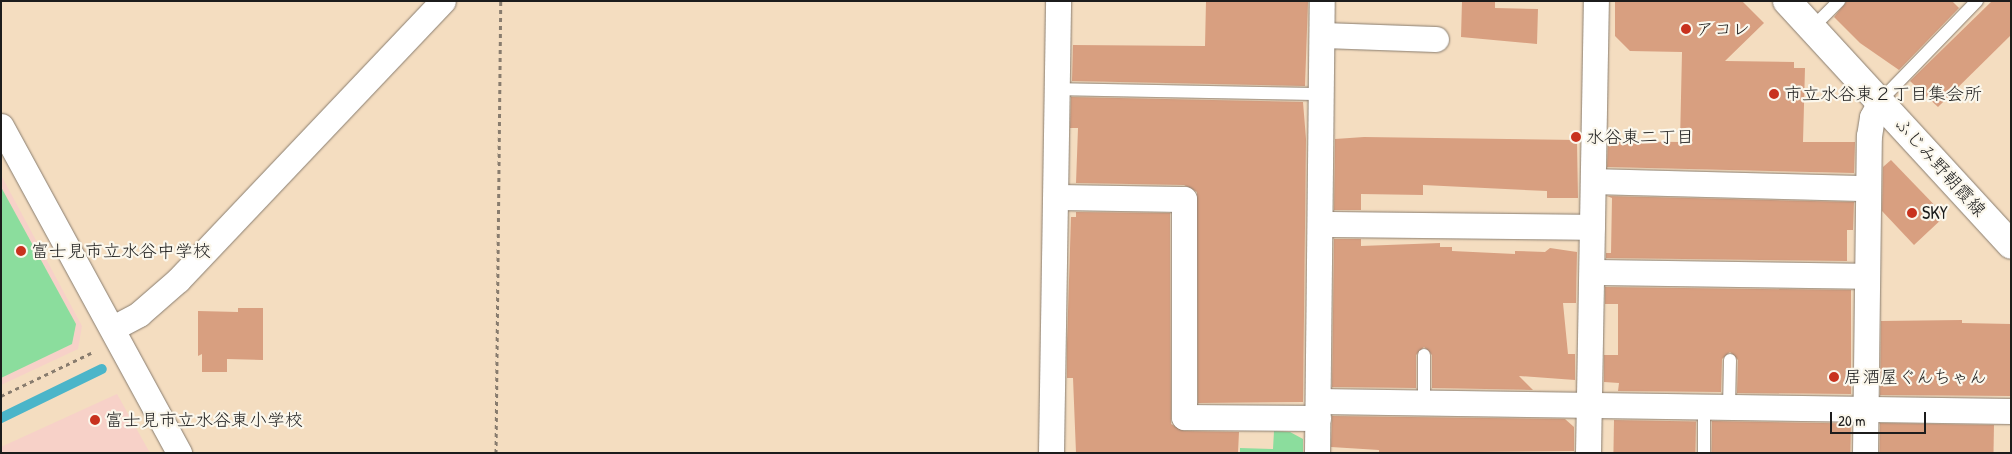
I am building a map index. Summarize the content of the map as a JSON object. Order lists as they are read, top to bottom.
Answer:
{
  "streets": {
    "main road": ["ふじみ野朝霞線"]
  },
  "places": [
    "アコレ",
    "市立水谷東２丁目集会所",
    "水谷東二丁目",
    "SKY",
    "富士見市立水谷中学校",
    "居酒屋ぐんちゃん",
    "富士見市立水谷東小学校"
  ],
  "scale_bar": "20 m"
}
